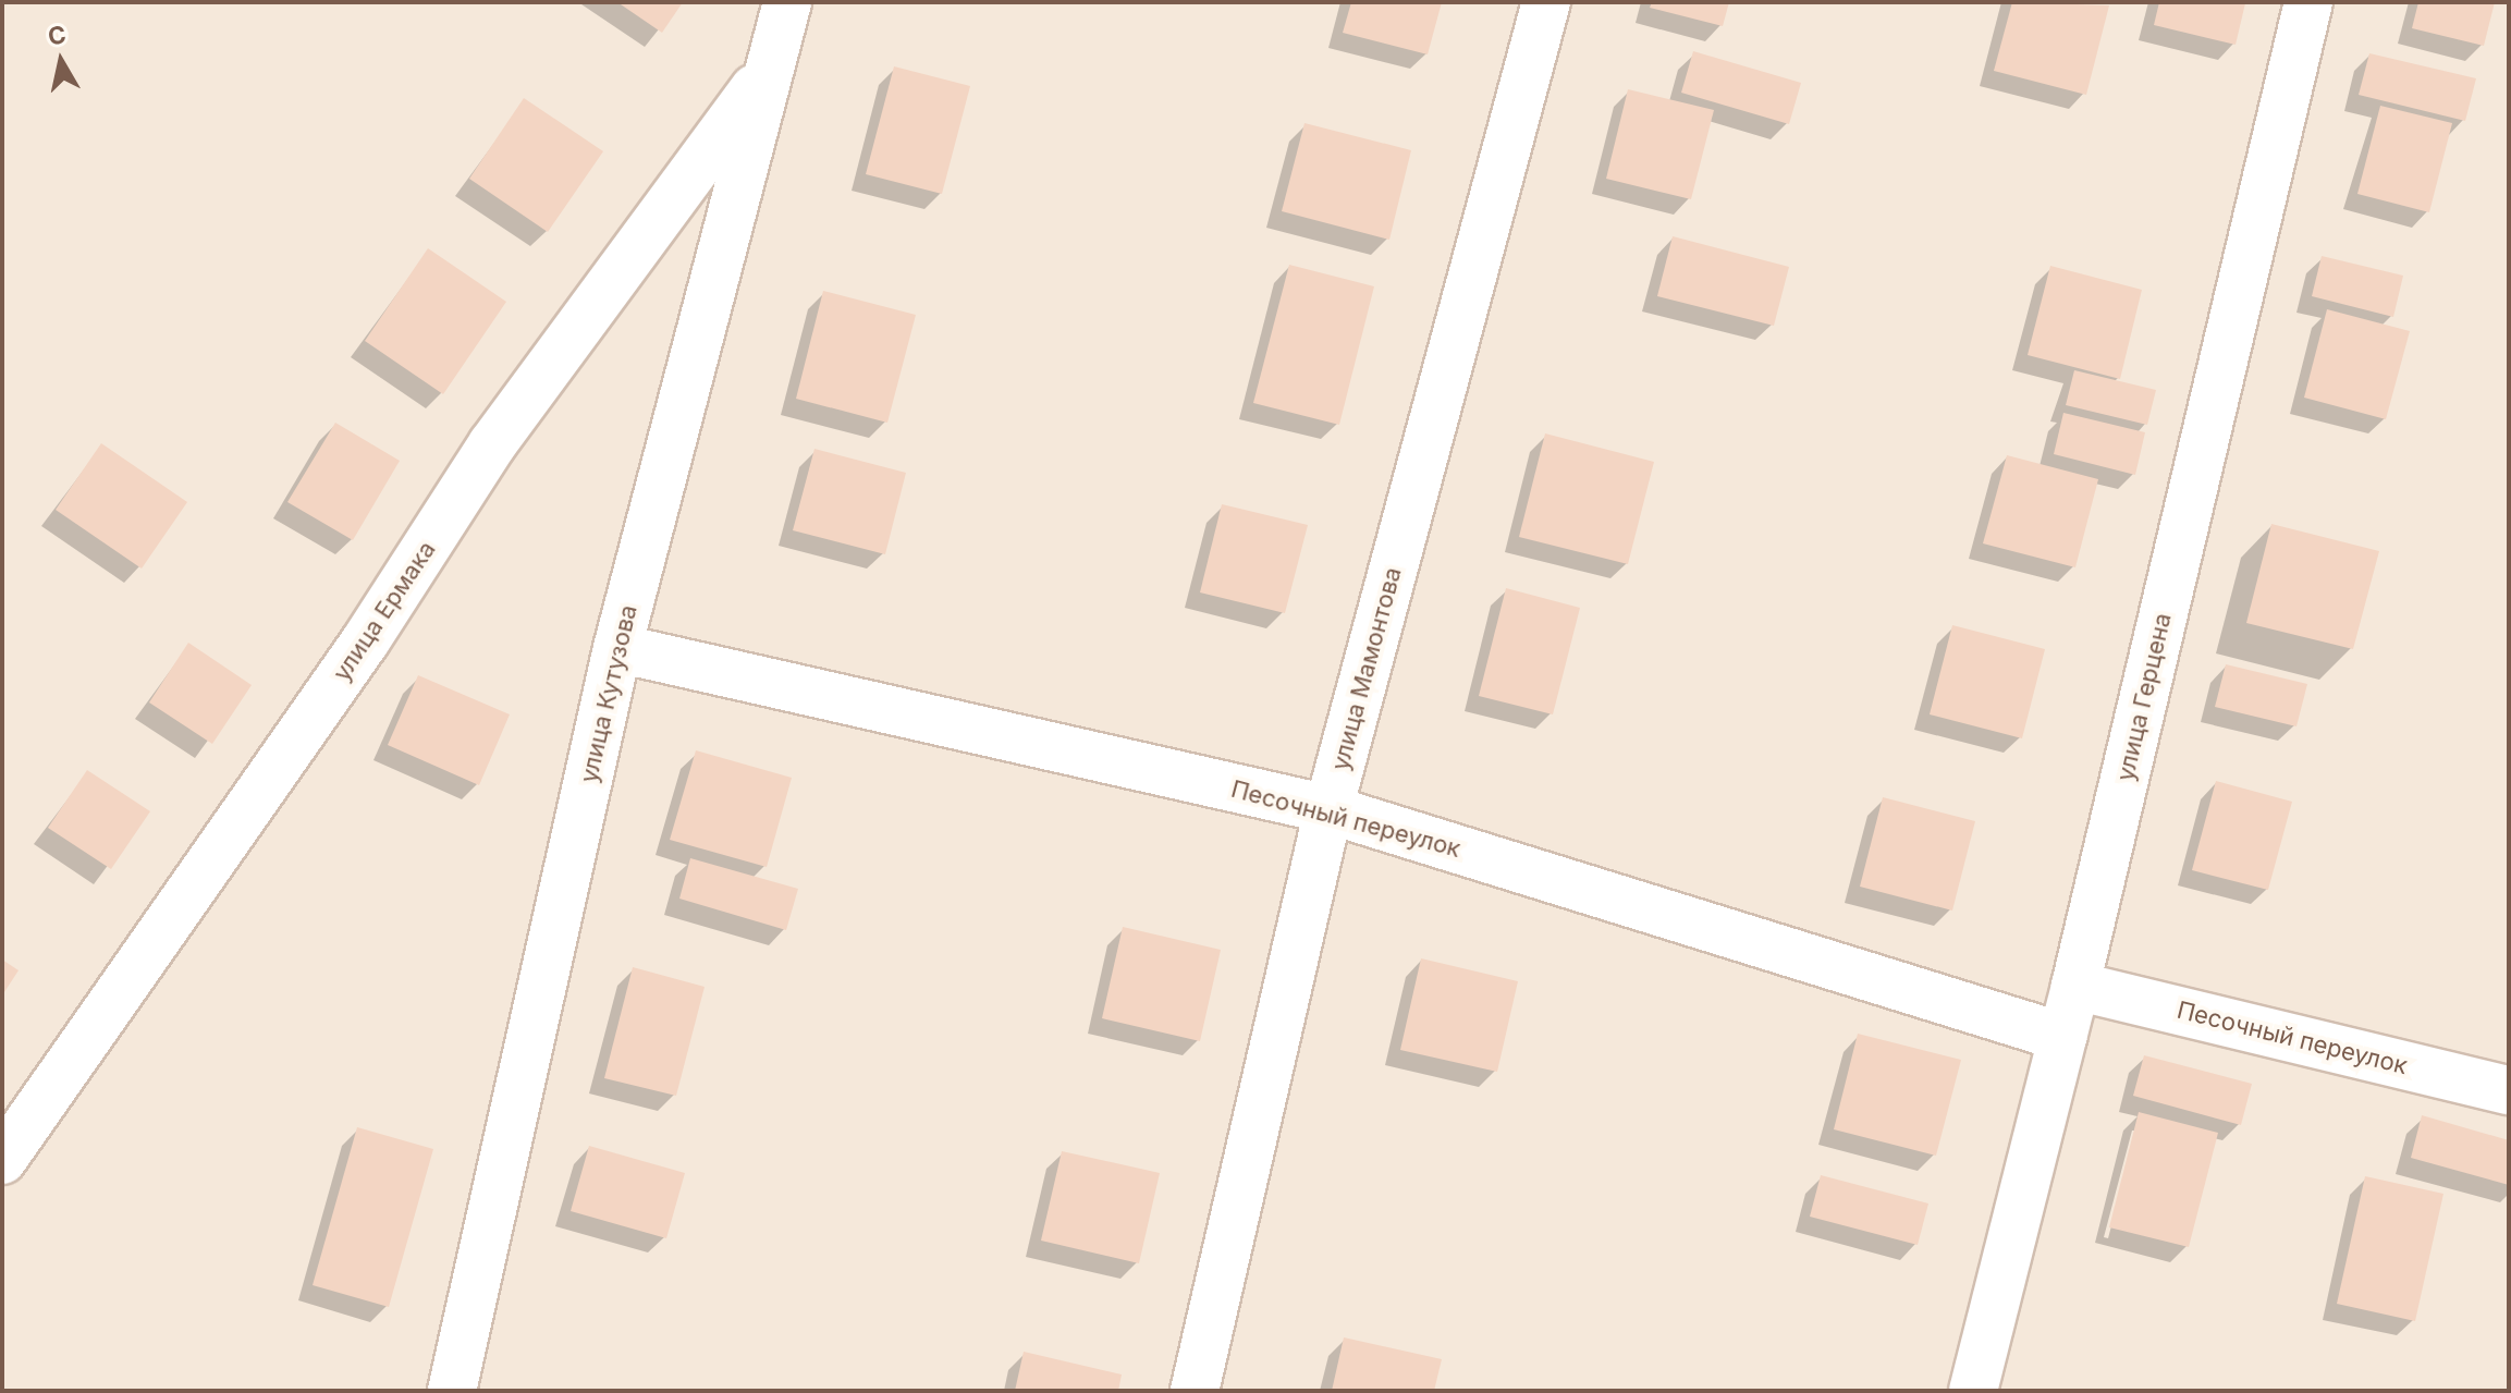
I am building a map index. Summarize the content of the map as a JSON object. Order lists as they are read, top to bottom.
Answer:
{
  "streets": {
    "street": [
      "улица Ермака",
      "улица Мамонтова",
      "улица Кутузова",
      "улица Герцена",
      "Песочный переулок"
    ]
  },
  "crossings": [
    ["улица Ермака", "улица Кутузова"],
    ["улица Мамонтова", "Песочный переулок"],
    ["улица Кутузова", "Песочный переулок"],
    ["улица Герцена", "Песочный переулок"]
  ],
  "north": "top"
}
